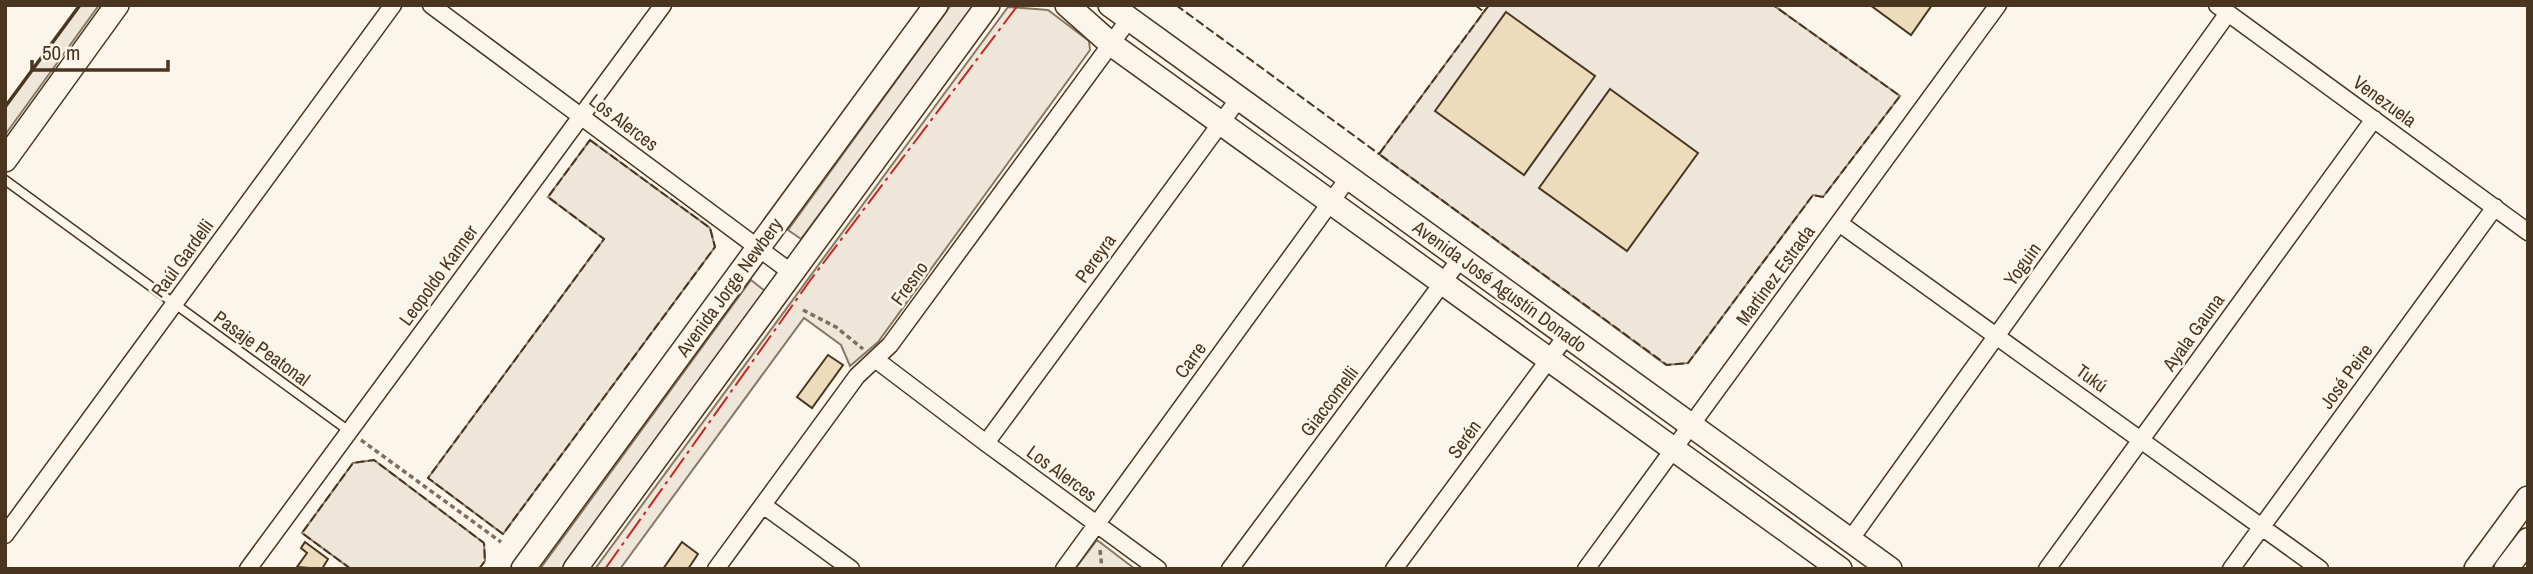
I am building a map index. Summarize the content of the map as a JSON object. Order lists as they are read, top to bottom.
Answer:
{
  "streets": {
    "street": [
      "Venezuela",
      "Los Alerces",
      "Raúl Gardelli",
      "Pereyra",
      "Yoguin",
      "Leopoldo Kanner",
      "Martinez Estrada",
      "Fresno",
      "Avenida José Agustín Donado",
      "Avenida Jorge Newbery",
      "Ayala Gauna",
      "Carre",
      "José Peire",
      "Tukú",
      "Giaccomelli",
      "Serén"
    ],
    "lane": ["Pasaje Peatonal"]
  },
  "crossings": [
    ["Venezuela", "Yoguin"],
    ["Venezuela", "Ayala Gauna"],
    ["Venezuela", "José Peire"],
    ["Los Alerces", "Pereyra"],
    ["Los Alerces", "Leopoldo Kanner"],
    ["Los Alerces", "Fresno"],
    ["Los Alerces", "Avenida Jorge Newbery"],
    ["Los Alerces", "Carre"],
    ["Raúl Gardelli", "Pasaje Peatonal"],
    ["Pereyra", "Avenida José Agustín Donado"],
    ["Yoguin", "Avenida José Agustín Donado"],
    ["Yoguin", "Tukú"],
    ["Leopoldo Kanner", "Pasaje Peatonal"],
    ["Martinez Estrada", "Avenida José Agustín Donado"],
    ["Martinez Estrada", "Tukú"],
    ["Fresno", "Avenida José Agustín Donado"],
    ["Avenida José Agustín Donado", "Carre"],
    ["Avenida José Agustín Donado", "Giaccomelli"],
    ["Avenida José Agustín Donado", "Serén"],
    ["Ayala Gauna", "Tukú"],
    ["José Peire", "Tukú"]
  ],
  "scale_bar": "50 m"
}
